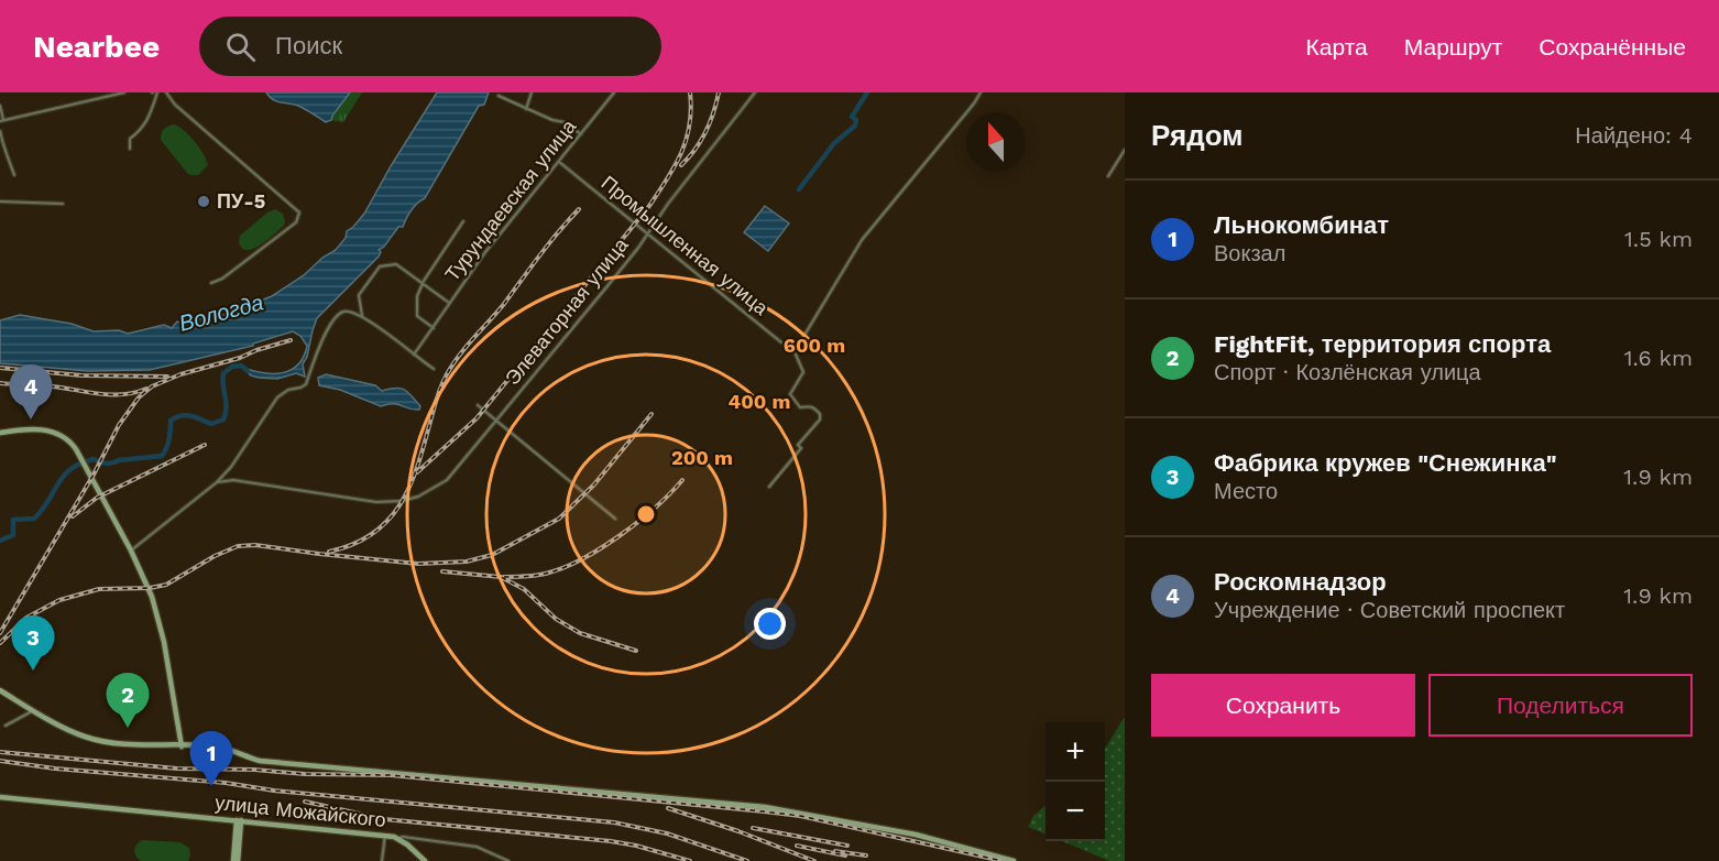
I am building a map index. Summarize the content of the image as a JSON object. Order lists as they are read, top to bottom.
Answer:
{
  "streets": {
    "street": [
      "Турундаевская улица",
      "Промышленная улица",
      "Элеваторная улица",
      "улица Можайского"
    ]
  },
  "crossings": [
    ["Турундаевская улица", "Промышленная улица"],
    ["Промышленная улица", "Элеваторная улица"]
  ],
  "water": ["Вологда"],
  "places": ["ПУ-5"],
  "north": "top",
  "page": {
    "header": "Nearbee",
    "search": "Поиск",
    "nav": ["Карта", "Маршрут", "Сохранённые"],
    "heading": ["Рядом", "Найдено: 4"],
    "list": [
      {
        "mark": "1",
        "name": "Льнокомбинат",
        "note": "Вокзал",
        "value": "1.5 km"
      },
      {
        "mark": "2",
        "name": "FightFit, территория спорта",
        "note": "Спорт · Козлёнская улица",
        "value": "1.6 km"
      },
      {
        "mark": "3",
        "name": "Фабрика кружев \"Снежинка\"",
        "note": "Место",
        "value": "1.9 km"
      },
      {
        "mark": "4",
        "name": "Роскомнадзор",
        "note": "Учреждение · Советский проспект",
        "value": "1.9 km"
      }
    ],
    "pins": [
      "4",
      "3",
      "2",
      "1"
    ],
    "buttons": ["Сохранить", "Поделиться"],
    "map_buttons": ["+", "−"]
  },
  "rings": ["600 m", "400 m", "200 m"]
}
